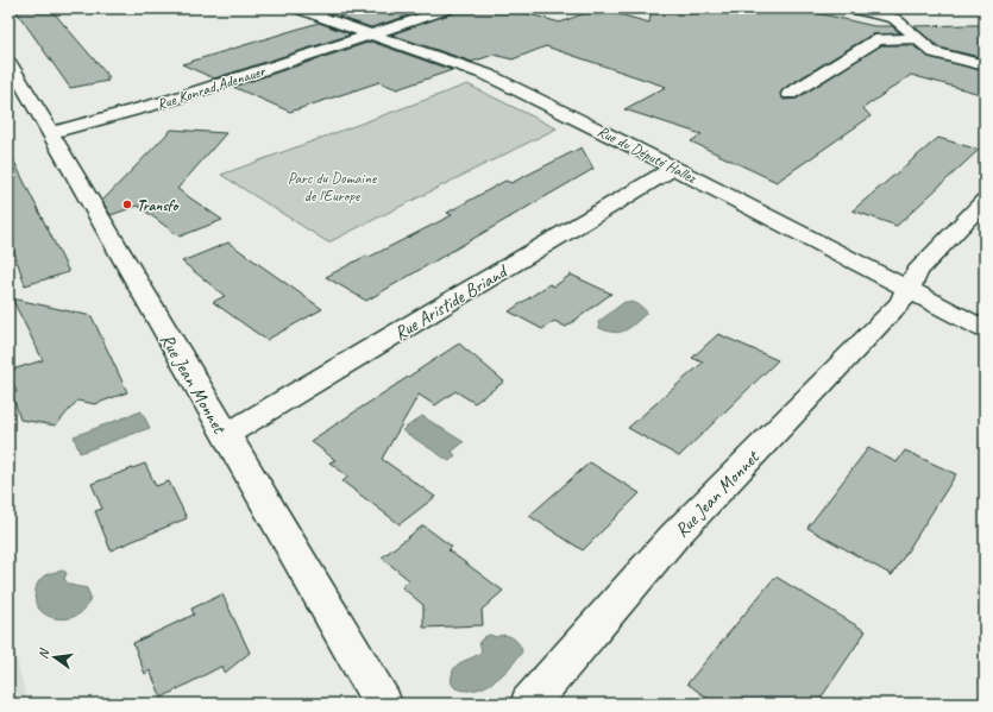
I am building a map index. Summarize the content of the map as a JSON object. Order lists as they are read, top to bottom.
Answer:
{
  "streets": {
    "street": [
      "Rue Konrad Adenauer",
      "Rue du Député Hallez",
      "Rue Aristide Briand",
      "Rue Jean Monnet"
    ]
  },
  "crossings": [
    ["Rue Konrad Adenauer", "Rue du Député Hallez"],
    ["Rue Konrad Adenauer", "Rue Jean Monnet"],
    ["Rue du Député Hallez", "Rue Aristide Briand"],
    ["Rue du Député Hallez", "Rue Jean Monnet"],
    ["Rue Aristide Briand", "Rue Jean Monnet"]
  ],
  "parks": ["Parc du Domaine de l'Europe"],
  "places": ["Transfo"],
  "north": "left"
}
